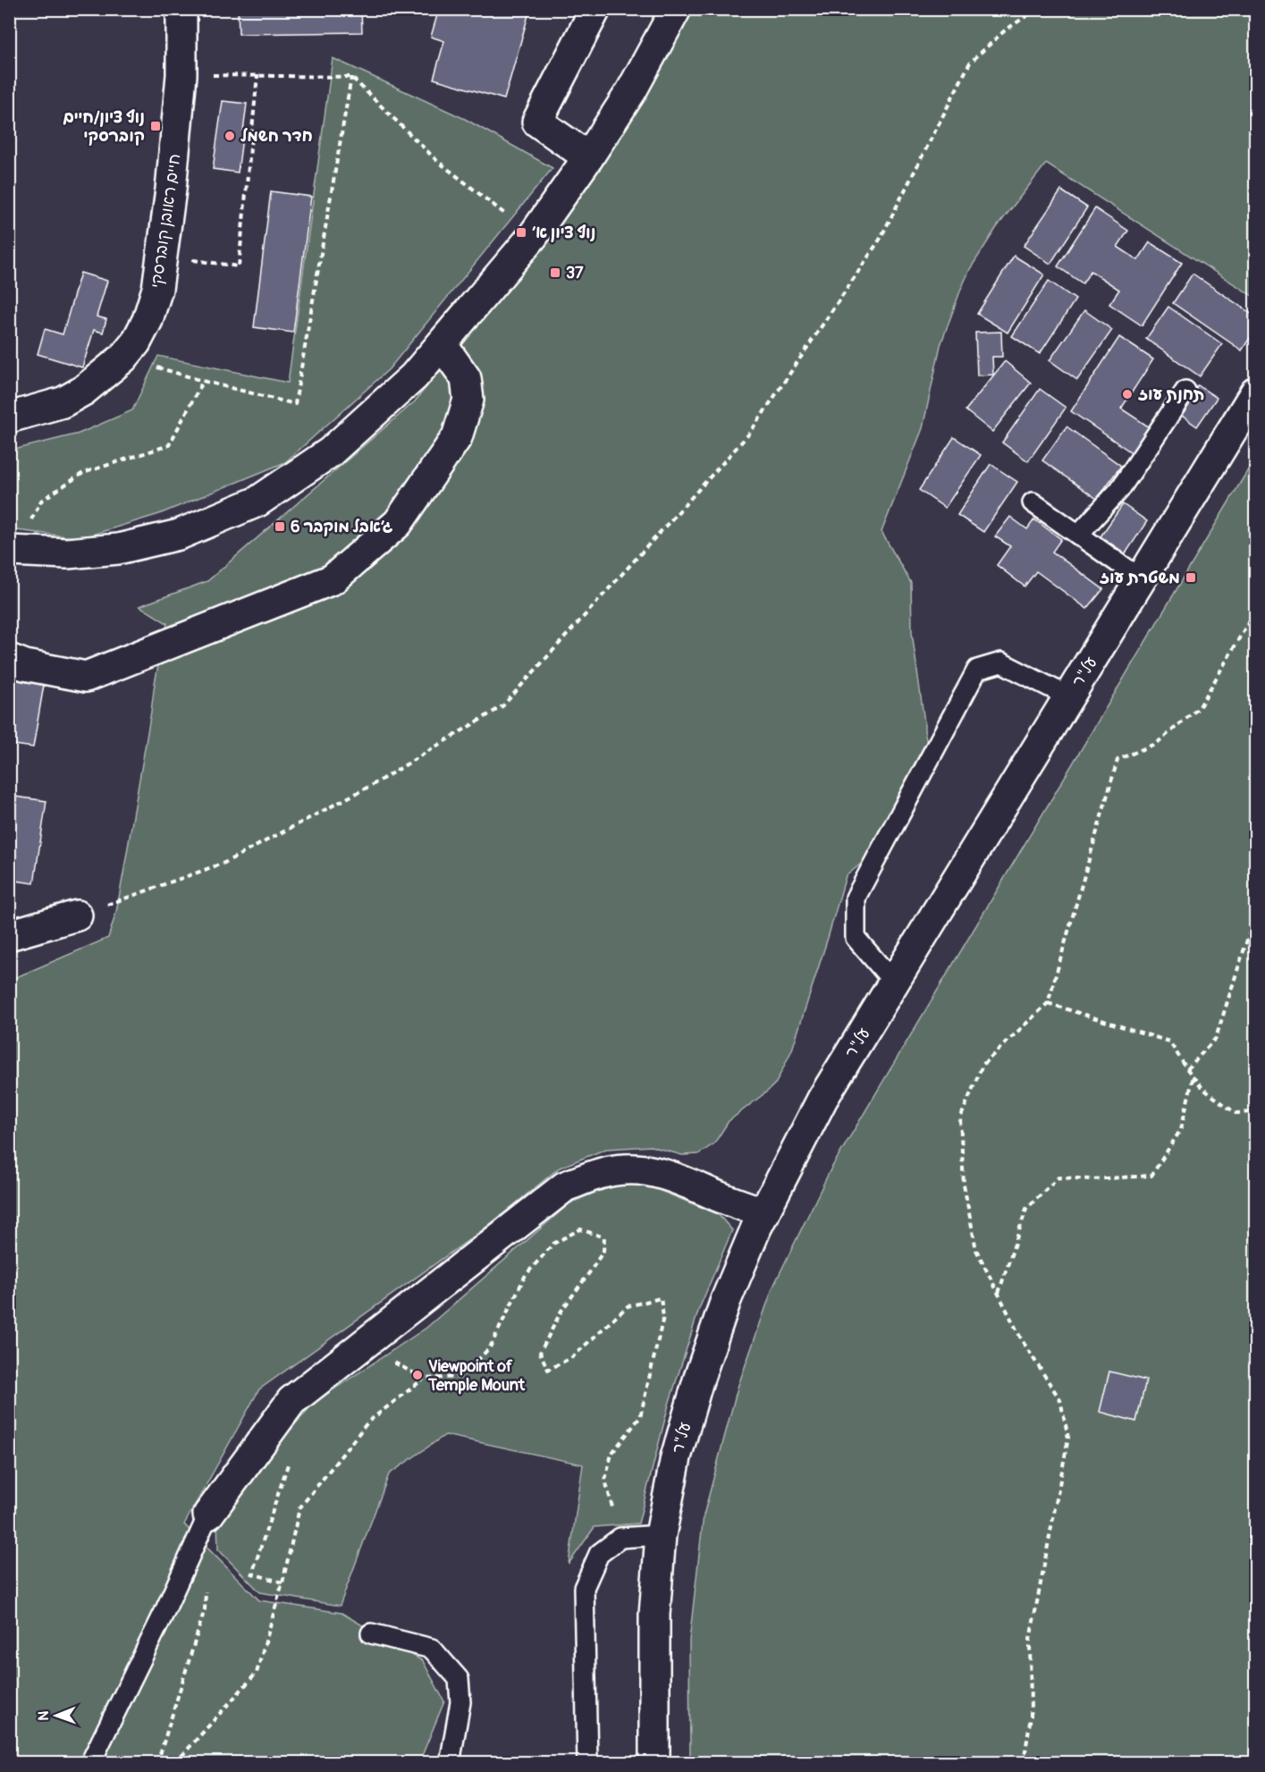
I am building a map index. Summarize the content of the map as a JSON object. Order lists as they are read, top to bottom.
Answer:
{
  "streets": {
    "street": ["חיים ראובן קוברסקי", "על\"ר"]
  },
  "places": {
    "transit": [
      "נוף ציון/חיים קוברסקי",
      "נוף ציון א׳",
      "37",
      "ג׳אבל מוקבר 6",
      "משטרת עוז"
    ],
    "other": ["חדר חשמל", "תחנת עוז", "Viewpoint of Temple Mount"]
  },
  "north": "left"
}
